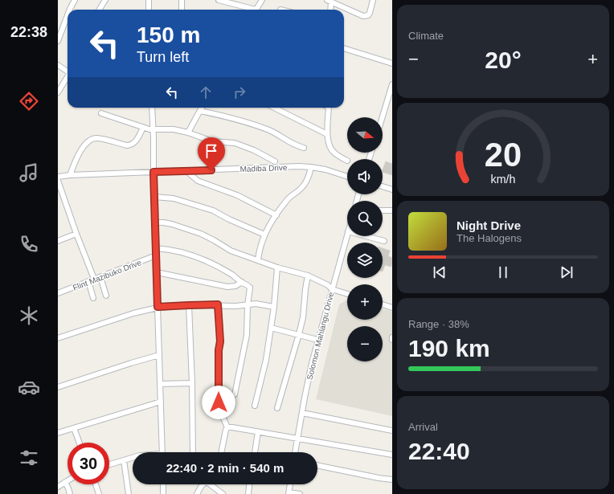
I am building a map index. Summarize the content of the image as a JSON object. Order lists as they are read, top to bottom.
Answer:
{
  "streets": {
    "street": ["Madiba Drive", "Flint Mazibuko Drive", "Solomon Mahlangu Drive"]
  },
  "north": "right",
  "page": {
    "tabs": "22:38",
    "tile": [
      "Climate",
      ["Range · 38%", "190 km"],
      ["Arrival", "22:40"]
    ],
    "turn": ["150 m", "Turn left"],
    "heat": ["−", "20°", "+"],
    "map_buttons": ["+", "−"],
    "song": ["Night Drive", "The Halogens"],
    "limit": "30",
    "trip": "22:40 · 2 min · 540 m",
    "gauge": ["20", "km/h"]
  }
}
